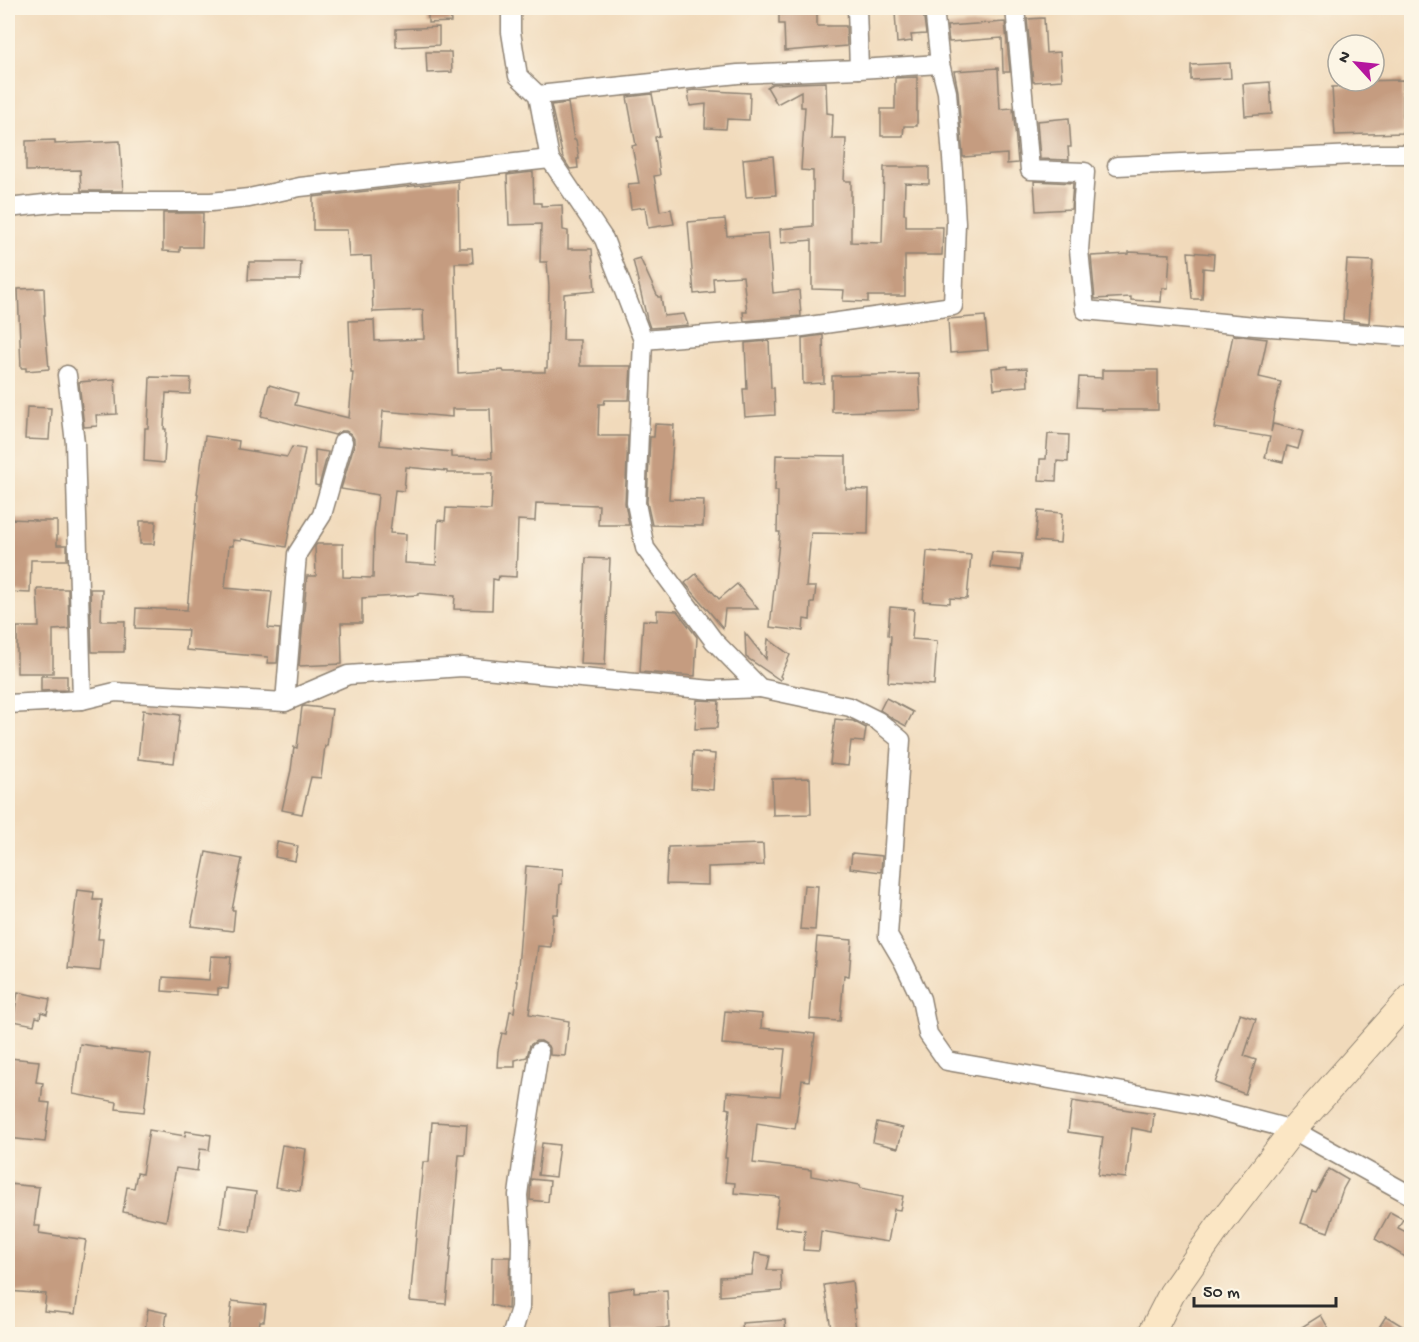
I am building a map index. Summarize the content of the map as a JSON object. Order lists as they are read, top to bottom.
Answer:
{
  "scale_bar": "50 m",
  "north": "top left"
}
